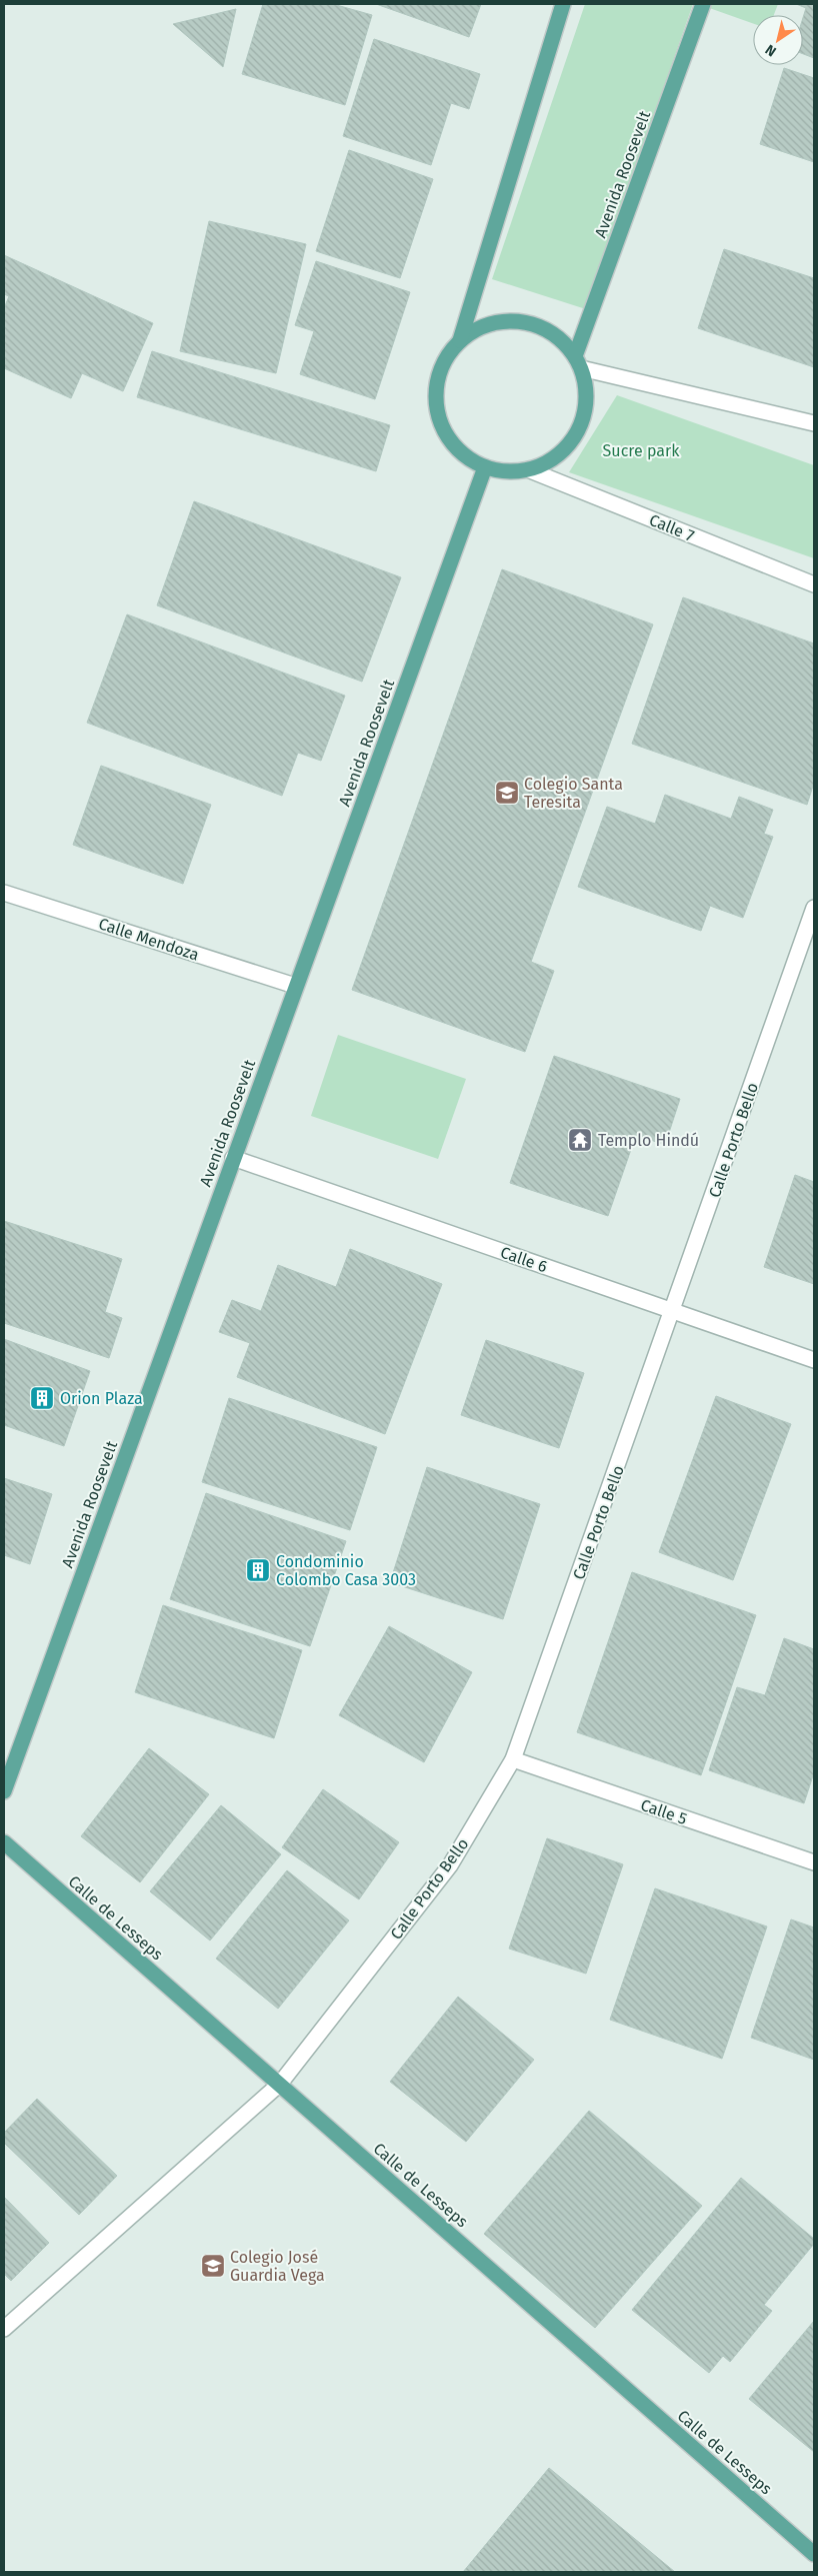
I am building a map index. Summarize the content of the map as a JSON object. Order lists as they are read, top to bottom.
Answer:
{
  "streets": {
    "main road": ["Avenida Roosevelt", "Calle de Lesseps"],
    "street": [
      "Calle 7",
      "Calle Mendoza",
      "Calle Porto Bello",
      "Calle 6",
      "Calle 5"
    ]
  },
  "crossings": [
    ["Avenida Roosevelt", "Calle 7"],
    ["Avenida Roosevelt", "Calle Mendoza"],
    ["Avenida Roosevelt", "Calle 6"],
    ["Calle Porto Bello", "Calle 6"],
    ["Calle Porto Bello", "Calle 5"],
    ["Calle Porto Bello", "Calle de Lesseps"]
  ],
  "parks": ["Sucre park"],
  "places": {
    "school or university": ["Colegio Santa Teresita", "Colegio José Guardia Vega"],
    "temple": ["Templo Hindú"],
    "building": ["Orion Plaza", "Condominio Colombo Casa 3003"]
  },
  "north": "bottom left"
}
